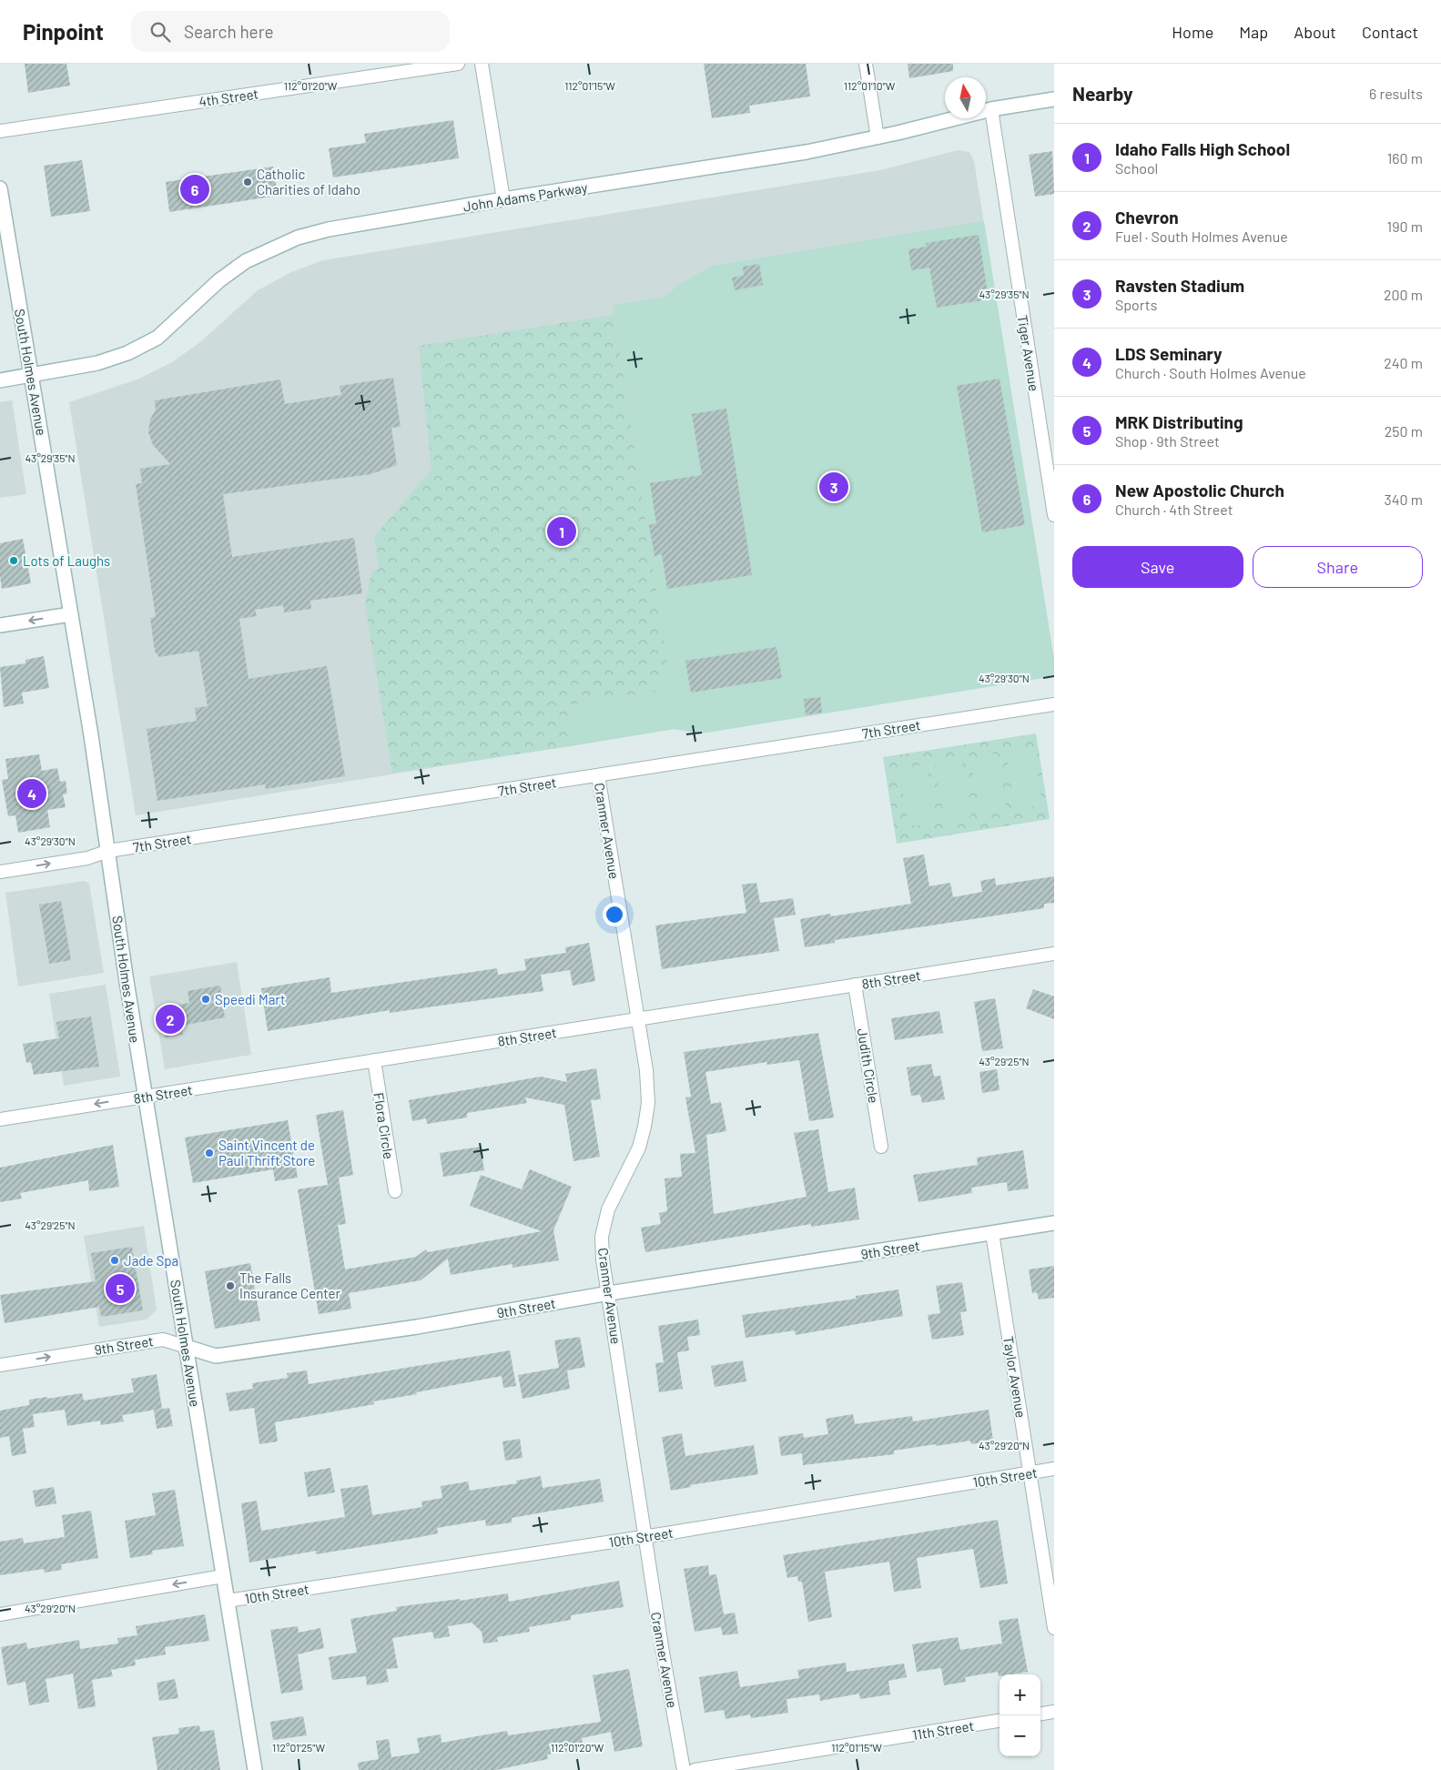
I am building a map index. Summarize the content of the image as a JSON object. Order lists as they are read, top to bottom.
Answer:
{
  "streets": {
    "street": [
      "4th Street",
      "John Adams Parkway",
      "Tiger Avenue",
      "South Holmes Avenue",
      "7th Street",
      "Cranmer Avenue",
      "8th Street",
      "Judith Circle",
      "Flora Circle",
      "9th Street",
      "Taylor Avenue",
      "10th Street",
      "11th Street"
    ]
  },
  "crossings": [
    ["John Adams Parkway", "Tiger Avenue"],
    ["John Adams Parkway", "South Holmes Avenue"],
    ["South Holmes Avenue", "7th Street"],
    ["South Holmes Avenue", "8th Street"],
    ["South Holmes Avenue", "9th Street"],
    ["South Holmes Avenue", "10th Street"],
    ["7th Street", "Cranmer Avenue"],
    ["Cranmer Avenue", "8th Street"],
    ["Cranmer Avenue", "9th Street"],
    ["Cranmer Avenue", "10th Street"],
    ["8th Street", "Judith Circle"],
    ["8th Street", "Flora Circle"],
    ["9th Street", "Taylor Avenue"],
    ["Taylor Avenue", "10th Street"]
  ],
  "places": [
    "Catholic Charities of Idaho",
    "Lots of Laughs",
    "Speedi Mart",
    "Saint Vincent de Paul Thrift Store",
    "Jade Spa",
    "The Falls Insurance Center"
  ],
  "north": "top",
  "page": {
    "header": "Pinpoint",
    "search": "Search here",
    "nav": [
      "Home",
      "Map",
      "About",
      "Contact"
    ],
    "heading": ["Nearby", "6 results"],
    "list": [
      {
        "mark": "1",
        "name": "Idaho Falls High School",
        "note": "School",
        "value": "160 m"
      },
      {
        "mark": "2",
        "name": "Chevron",
        "note": "Fuel · South Holmes Avenue",
        "value": "190 m"
      },
      {
        "mark": "3",
        "name": "Ravsten Stadium",
        "note": "Sports",
        "value": "200 m"
      },
      {
        "mark": "4",
        "name": "LDS Seminary",
        "note": "Church · South Holmes Avenue",
        "value": "240 m"
      },
      {
        "mark": "5",
        "name": "MRK Distributing",
        "note": "Shop · 9th Street",
        "value": "250 m"
      },
      {
        "mark": "6",
        "name": "New Apostolic Church",
        "note": "Church · 4th Street",
        "value": "340 m"
      }
    ],
    "pins": [
      "6",
      "3",
      "1",
      "4",
      "2",
      "5"
    ],
    "buttons": ["Save", "Share"],
    "map_buttons": ["+", "−"]
  },
  "coordinates": [
    "112°01'20\"W",
    "112°01'15\"W",
    "112°01'10\"W",
    "43°29'35\"N",
    "43°29'30\"N",
    "43°29'25\"N",
    "43°29'20\"N",
    "112°01'25\"W"
  ]
}
